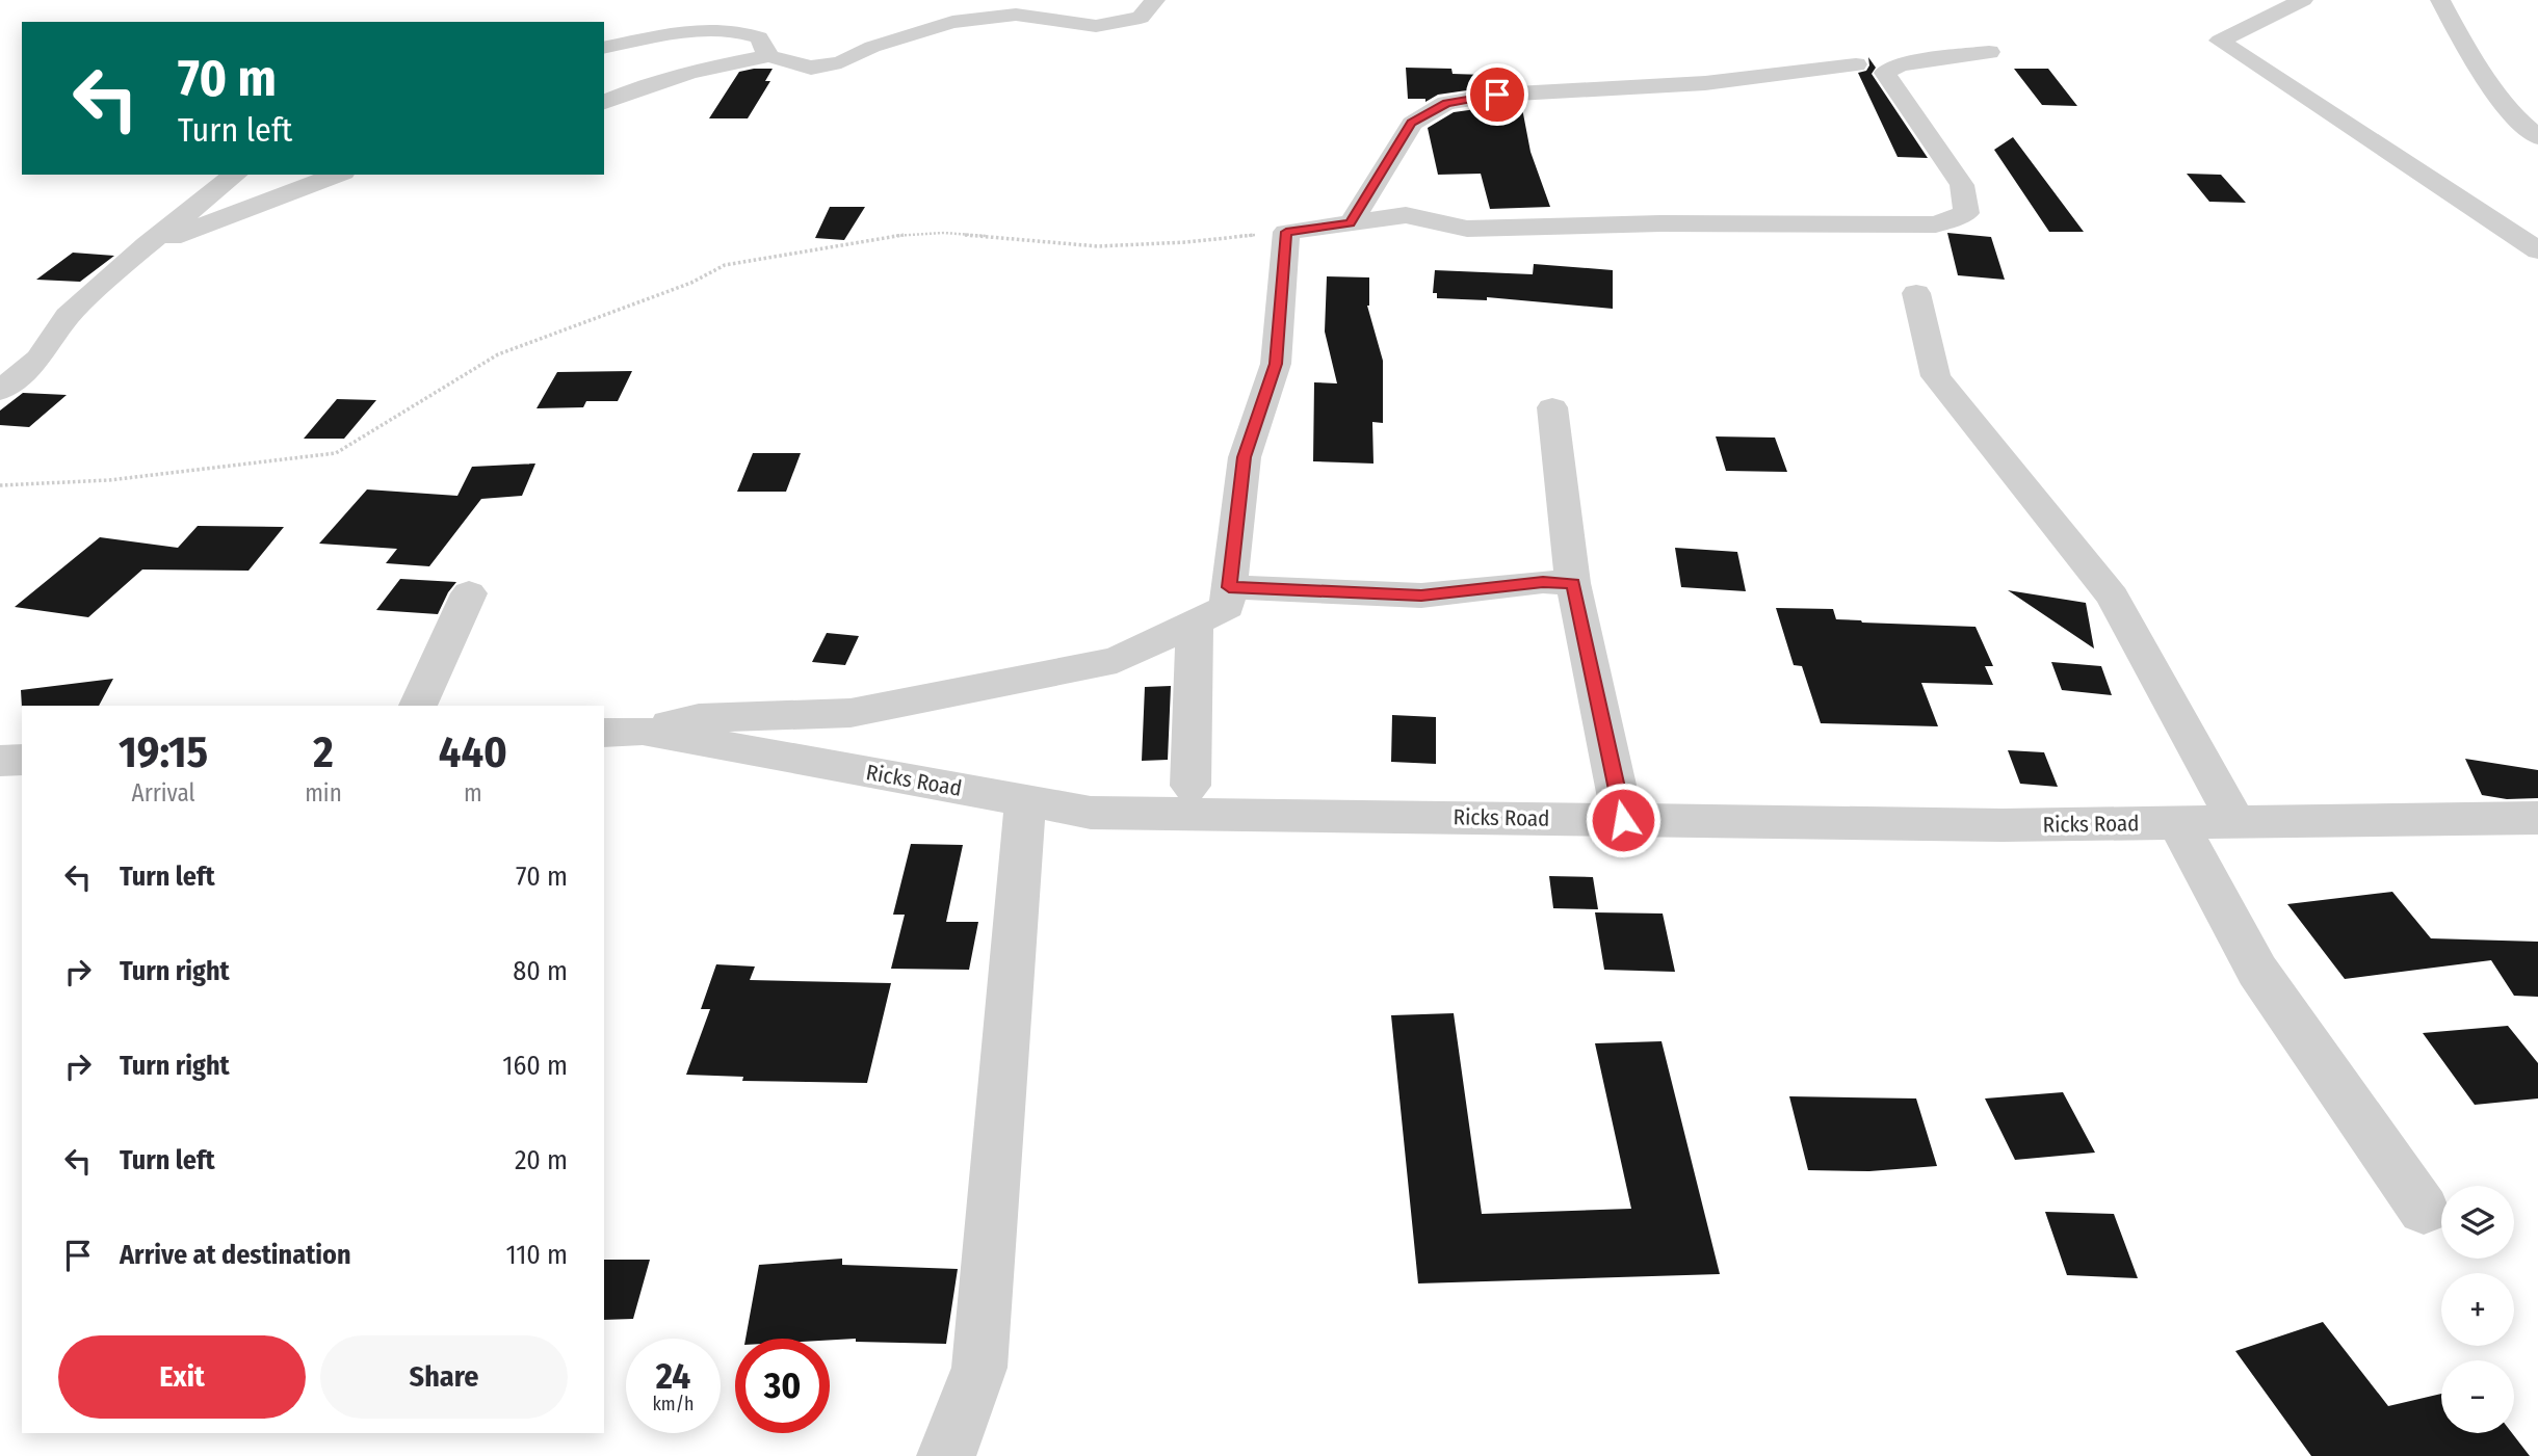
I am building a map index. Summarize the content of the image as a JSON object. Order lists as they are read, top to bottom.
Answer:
{
  "streets": {
    "street": ["Ricks Road"]
  },
  "page": {
    "turn": ["70 m", "Turn left"],
    "eta": [
      "19:15",
      "Arrival",
      "2",
      "min",
      "440",
      "m"
    ],
    "list": [
      {
        "name": "Turn left",
        "value": "70 m"
      },
      {
        "name": "Turn right",
        "value": "80 m"
      },
      {
        "name": "Turn right",
        "value": "160 m"
      },
      {
        "name": "Turn left",
        "value": "20 m"
      },
      {
        "name": "Arrive at destination",
        "value": "110 m"
      }
    ],
    "map_buttons": ["+", "−"],
    "buttons": ["Exit", "Share"],
    "speed": "24 km/h",
    "limit": "30"
  }
}
